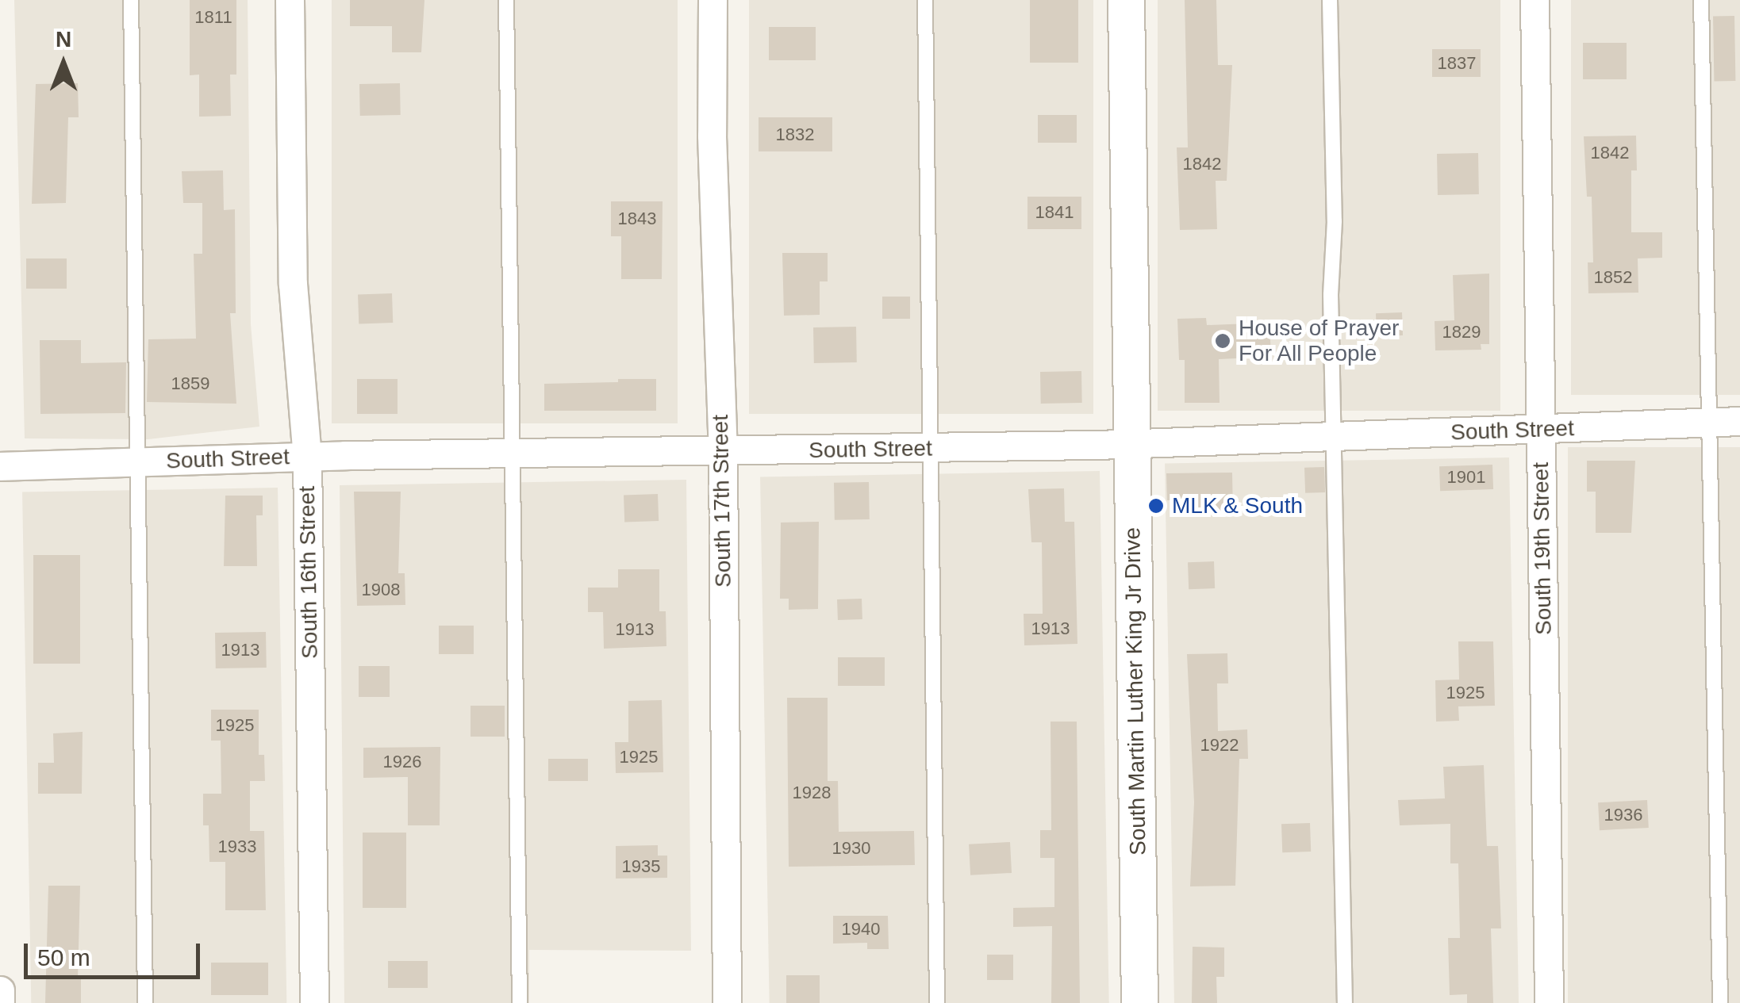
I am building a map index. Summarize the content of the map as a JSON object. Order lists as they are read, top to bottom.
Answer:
{
  "streets": {
    "street": [
      "South Street",
      "South 17th Street",
      "South 19th Street",
      "South 16th Street",
      "South Martin Luther King Jr Drive"
    ]
  },
  "crossings": [
    ["South Street", "South 17th Street"],
    ["South Street", "South 19th Street"],
    ["South Street", "South 16th Street"],
    ["South Street", "South Martin Luther King Jr Drive"]
  ],
  "places": ["House of Prayer For All People", "MLK & South"],
  "house_numbers": [
    "1811",
    "1837",
    "1832",
    "1842",
    "1842",
    "1841",
    "1843",
    "1852",
    "1829",
    "1859",
    "1901",
    "1908",
    "1913",
    "1913",
    "1913",
    "1925",
    "1925",
    "1922",
    "1925",
    "1926",
    "1928",
    "1936",
    "1933",
    "1930",
    "1935",
    "1940"
  ],
  "scale_bar": "50 m",
  "north": "top"
}
